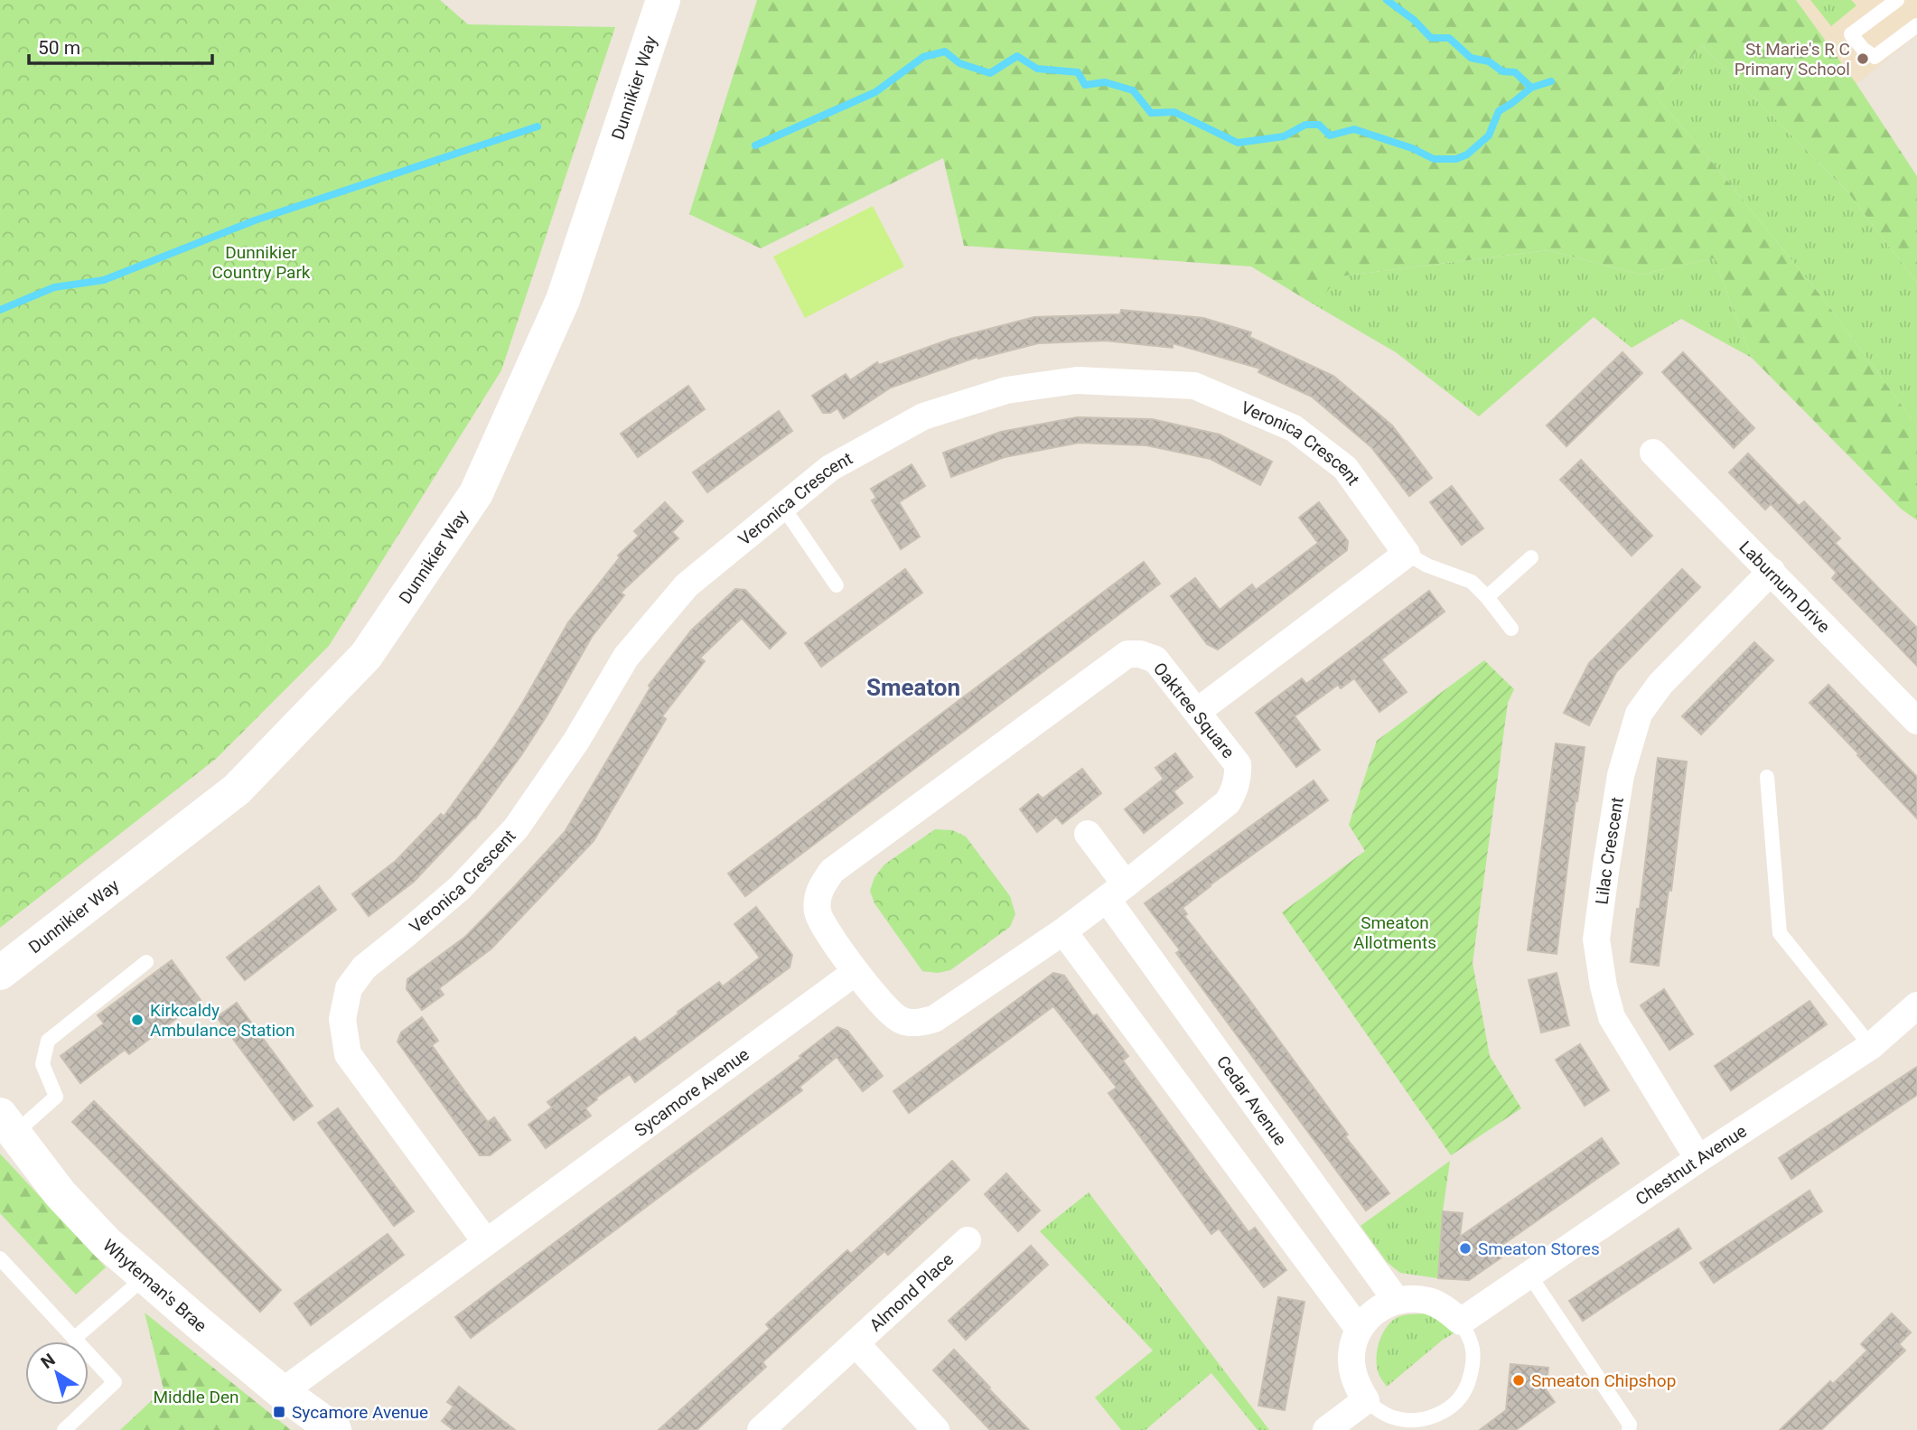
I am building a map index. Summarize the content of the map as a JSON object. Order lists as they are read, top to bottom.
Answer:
{
  "streets": {
    "main road": ["Dunnikier Way", "Whyteman's Brae"],
    "street": [
      "Veronica Crescent",
      "Laburnum Drive",
      "Oaktree Square",
      "Lilac Crescent",
      "Sycamore Avenue",
      "Cedar Avenue",
      "Chestnut Avenue",
      "Almond Place"
    ]
  },
  "crossings": [
    ["Veronica Crescent", "Sycamore Avenue"],
    ["Laburnum Drive", "Lilac Crescent"],
    ["Oaktree Square", "Sycamore Avenue"],
    ["Oaktree Square", "Cedar Avenue"],
    ["Lilac Crescent", "Chestnut Avenue"],
    ["Sycamore Avenue", "Whyteman's Brae"],
    ["Cedar Avenue", "Chestnut Avenue"]
  ],
  "districts": ["Smeaton"],
  "parks": ["Dunnikier Country Park", "Smeaton Allotments", "Middle Den"],
  "places": {
    "other": [
      "St Marie's R C Primary School",
      "Kirkcaldy Ambulance Station",
      "Smeaton Stores",
      "Smeaton Chipshop"
    ],
    "transit": ["Sycamore Avenue"]
  },
  "scale_bar": "50 m",
  "north": "top left"
}
